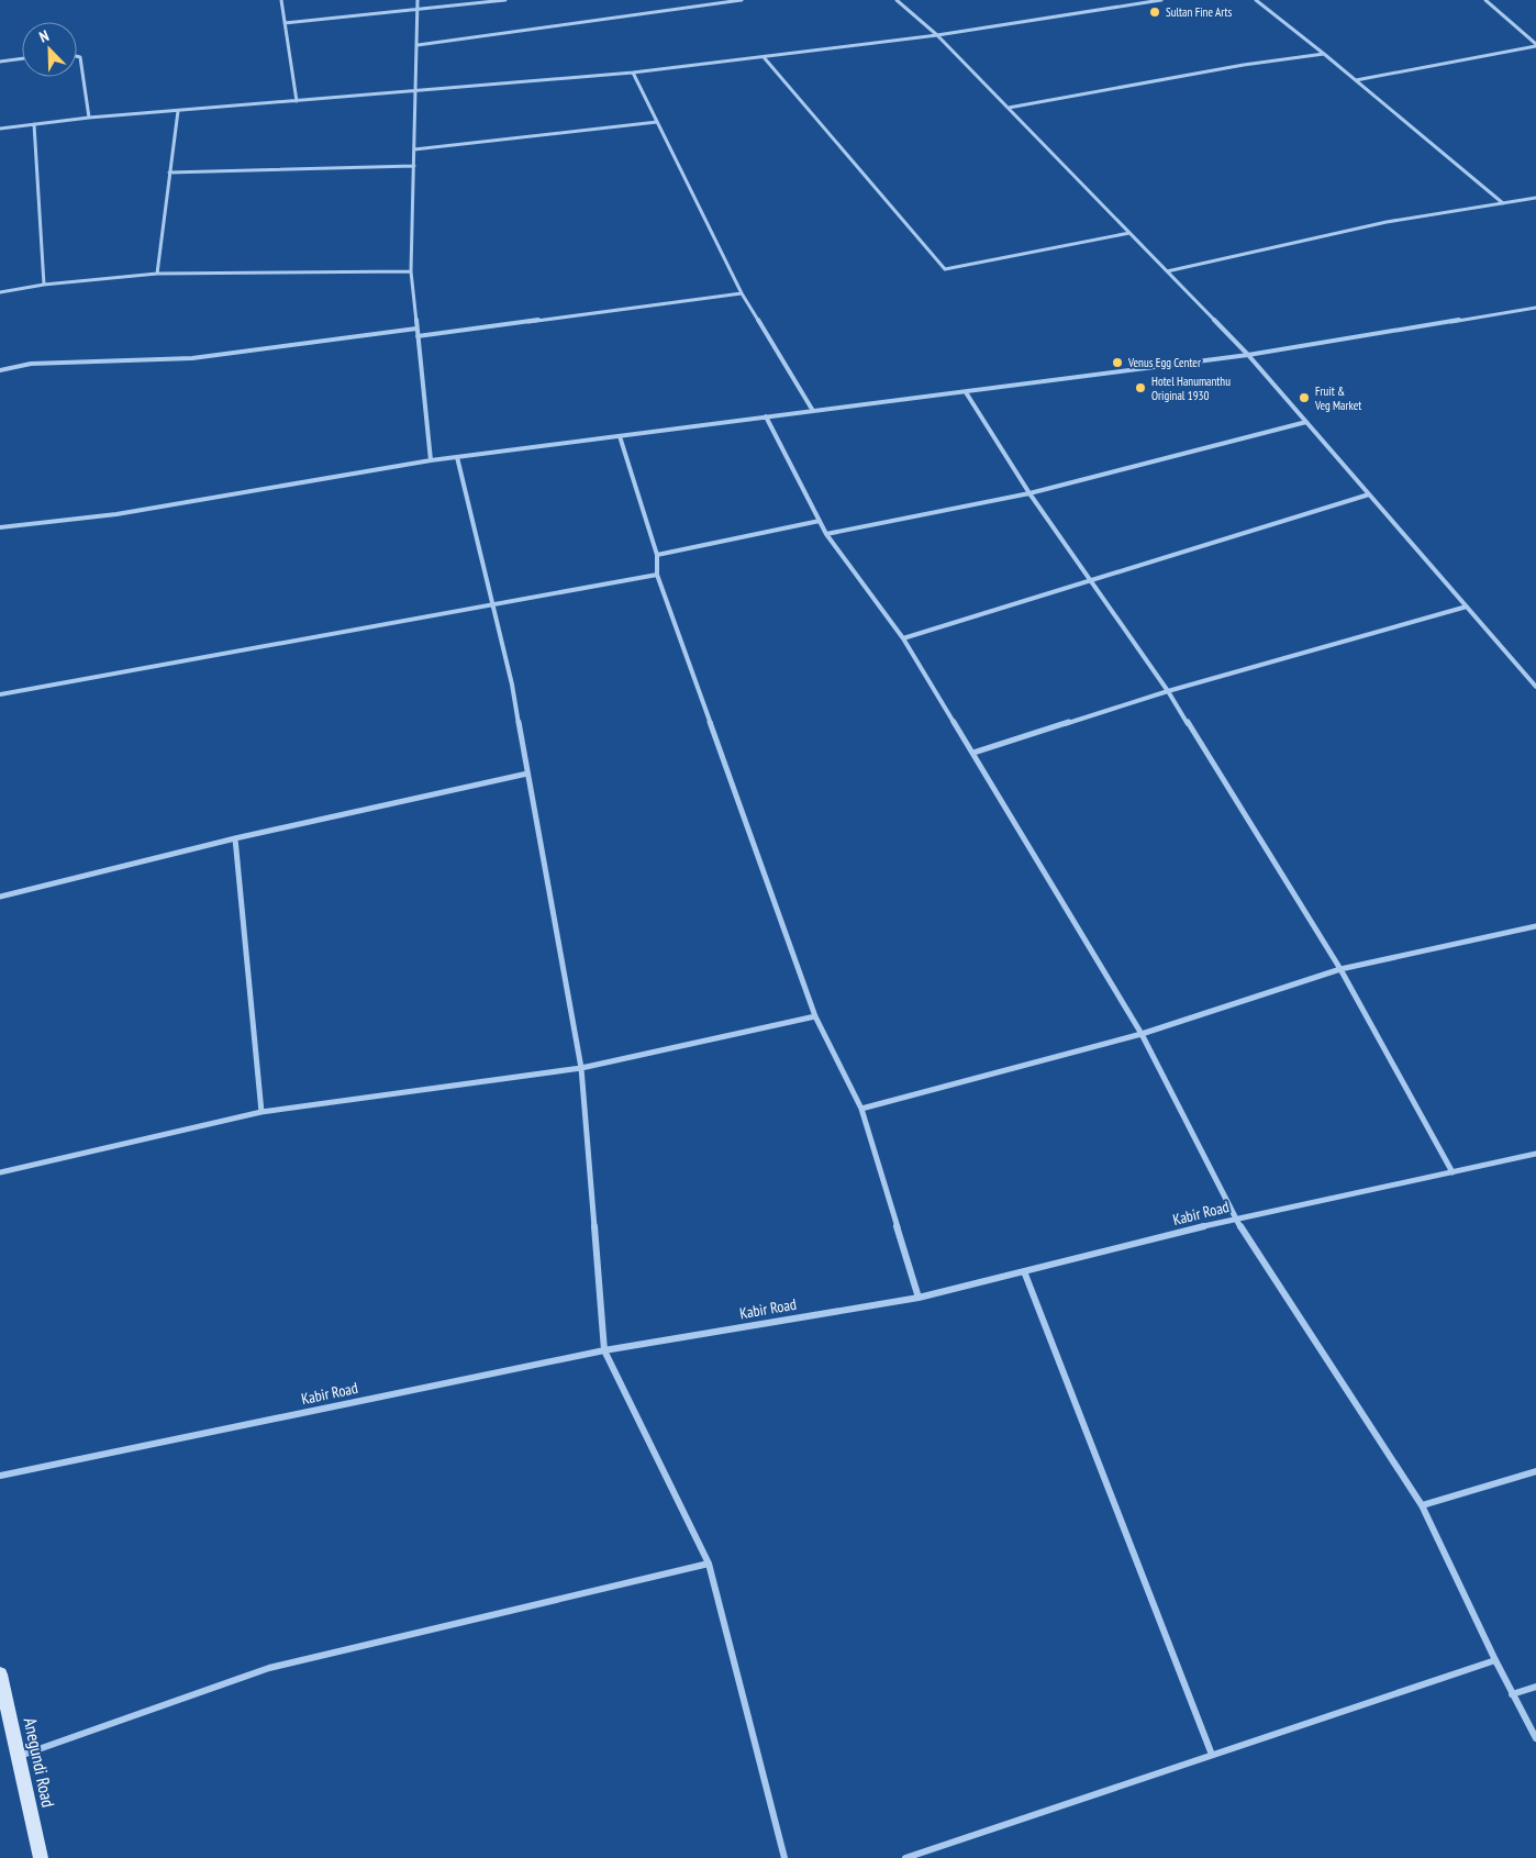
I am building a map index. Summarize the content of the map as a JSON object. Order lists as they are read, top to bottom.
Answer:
{
  "streets": {
    "street": ["Kabir Road", "Anegundi Road"]
  },
  "places": [
    "Sultan Fine Arts",
    "Venus Egg Center",
    "Hotel Hanumanthu Original 1930",
    "Fruit & Veg Market"
  ],
  "north": "top left"
}
